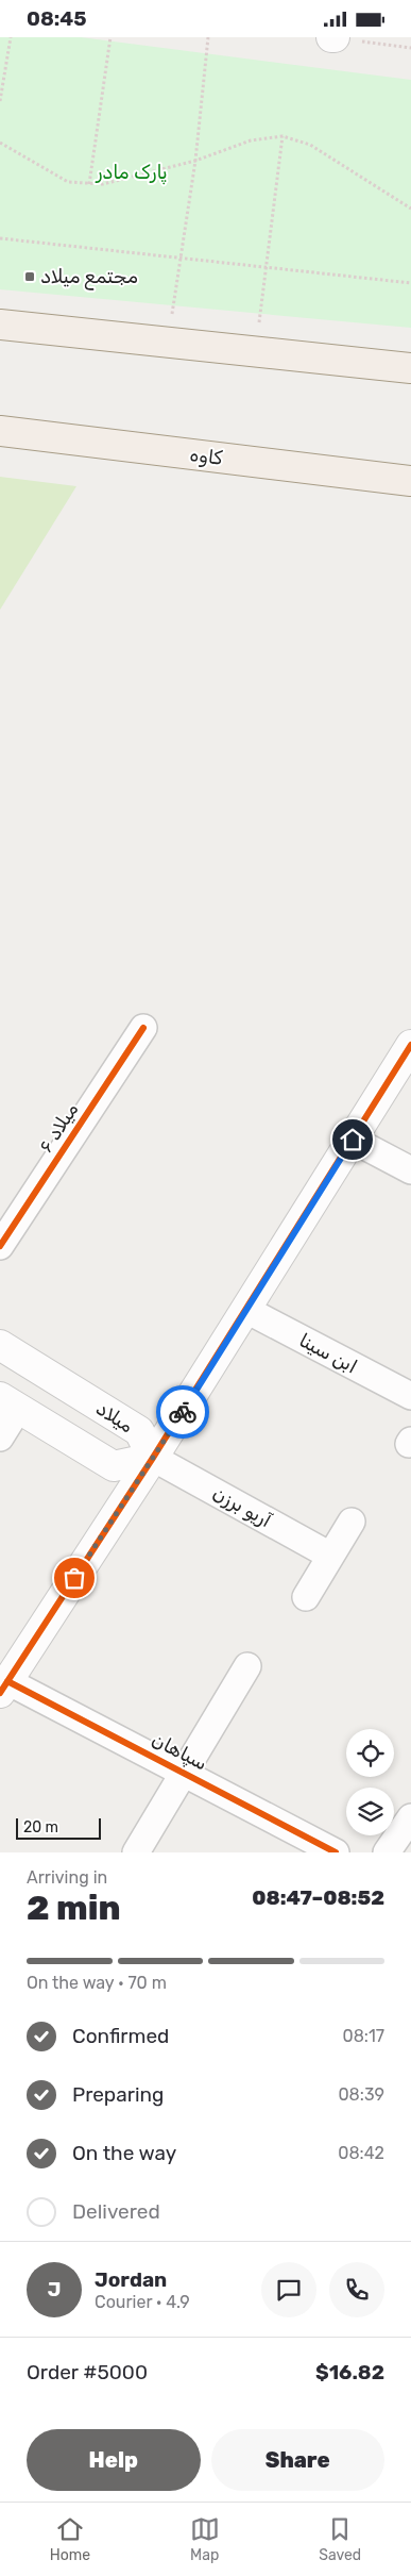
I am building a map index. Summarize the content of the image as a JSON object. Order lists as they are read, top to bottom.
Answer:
{
  "streets": {
    "main road": ["کاوه"],
    "street": [
      "میلاد ۶",
      "ابن سینا",
      "میلاد",
      "آریو برزن",
      "سپاهان"
    ]
  },
  "crossings": [
    ["میلاد", "آریو برزن"]
  ],
  "parks": ["پارک مادر"],
  "places": {
    "transit": ["مجتمع میلاد"]
  },
  "scale_bar": "20 m",
  "page": {
    "status": "08:45",
    "scale": "20 m",
    "heading": ["2 min", "Arriving in", "08:47–08:52"],
    "panel": [
      "Jordan",
      "Courier · 4.9",
      "Order #5000",
      "$16.82"
    ],
    "bar": "On the way · 70 m",
    "list": [
      ["Confirmed", "08:17"],
      ["Preparing", "08:39"],
      ["On the way", "08:42"],
      "Delivered"
    ],
    "round": "J",
    "buttons": ["Help", "Share"],
    "tabs": ["Home", "Map", "Saved"]
  }
}
